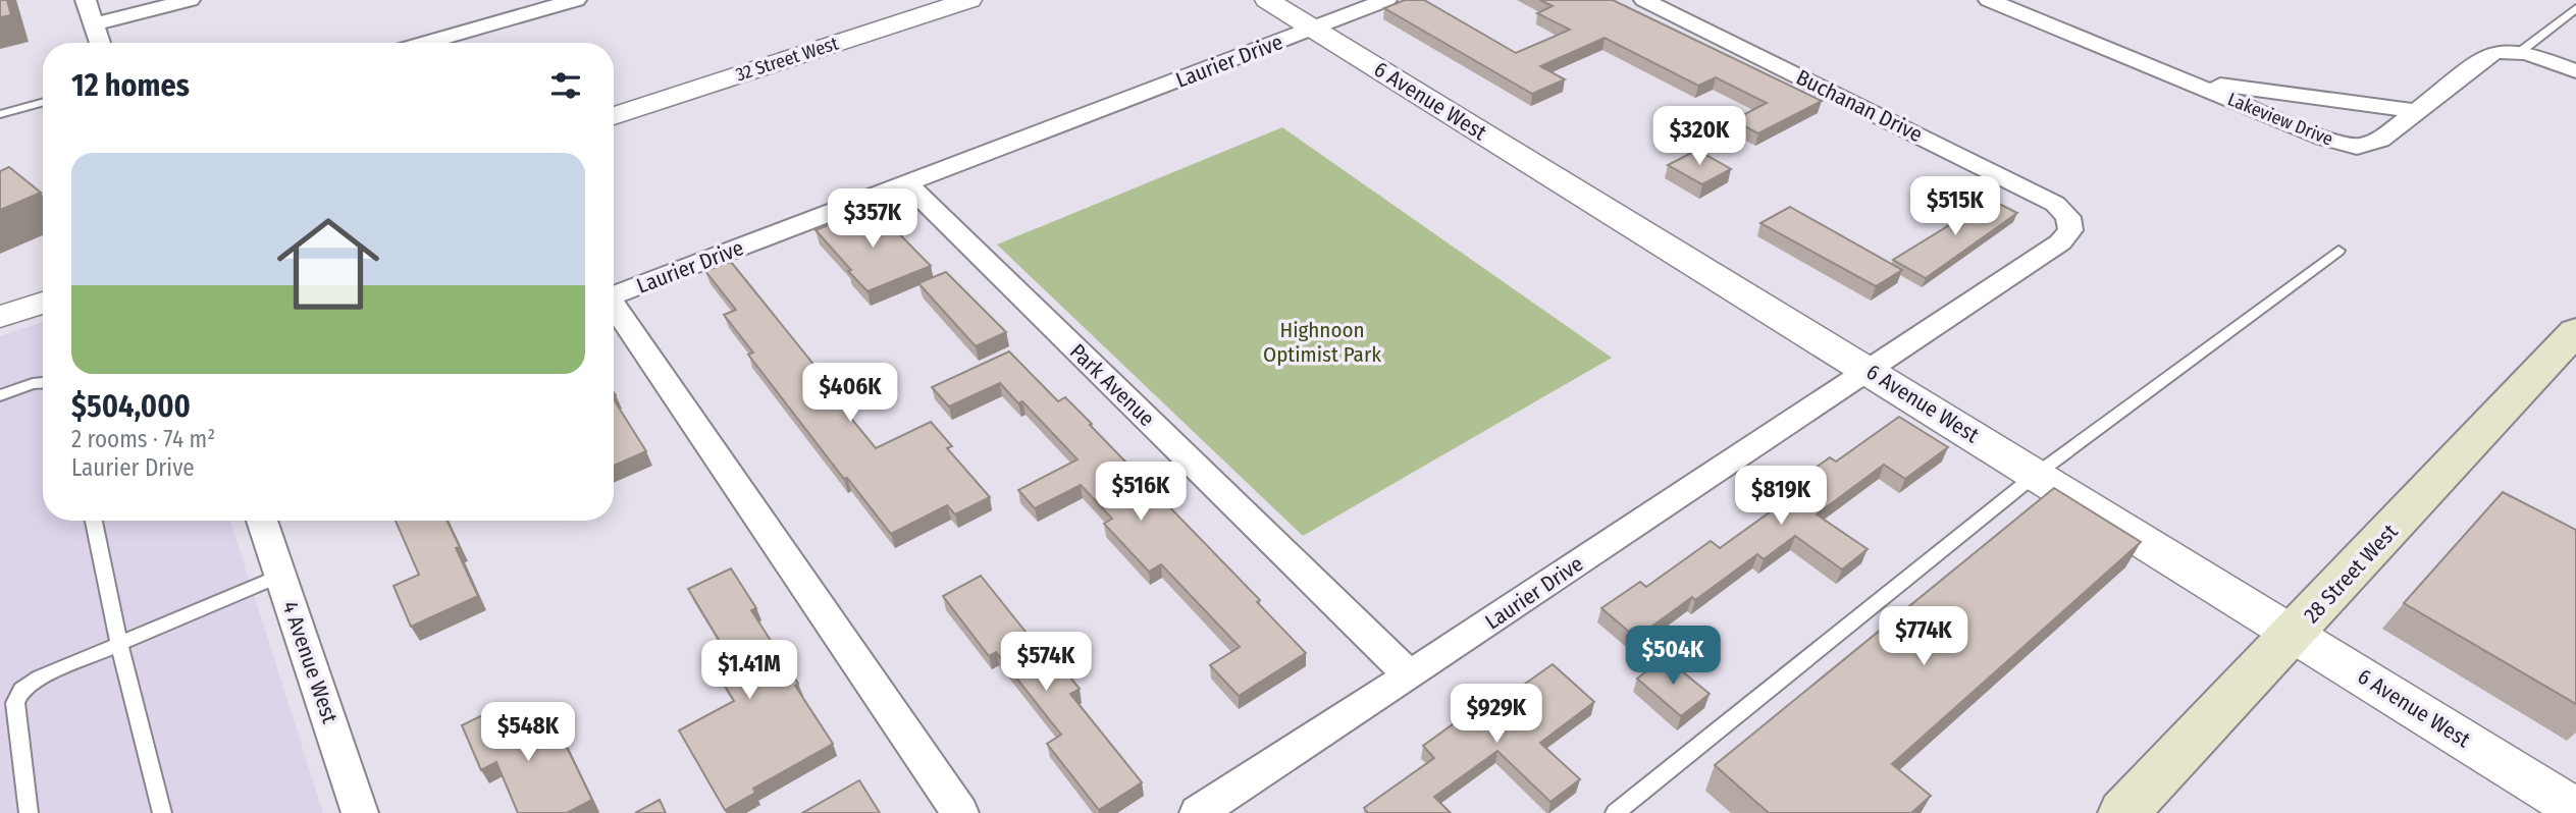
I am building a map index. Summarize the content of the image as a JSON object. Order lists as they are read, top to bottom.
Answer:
{
  "streets": {
    "main road": ["28 Street West"],
    "street": [
      "32 Street West",
      "Laurier Drive",
      "6 Avenue West",
      "Buchanan Drive",
      "Lakeview Drive",
      "Park Avenue",
      "4 Avenue West"
    ]
  },
  "crossings": [
    ["Laurier Drive", "6 Avenue West"],
    ["Laurier Drive", "Buchanan Drive"],
    ["Laurier Drive", "Park Avenue"],
    ["6 Avenue West", "Buchanan Drive"],
    ["6 Avenue West", "28 Street West"]
  ],
  "parks": ["Highnoon Optimist Park"],
  "page": {
    "heading": "12 homes",
    "price": [
      "$320K",
      "$515K",
      "$357K",
      "$406K",
      "$516K",
      "$819K",
      "$774K",
      "$504K",
      "$574K",
      "$1.41M",
      "$929K",
      "$548K"
    ],
    "list": [
      {
        "name": "$504,000",
        "note": "2 rooms · 74 m² · Laurier Drive"
      }
    ]
  }
}
